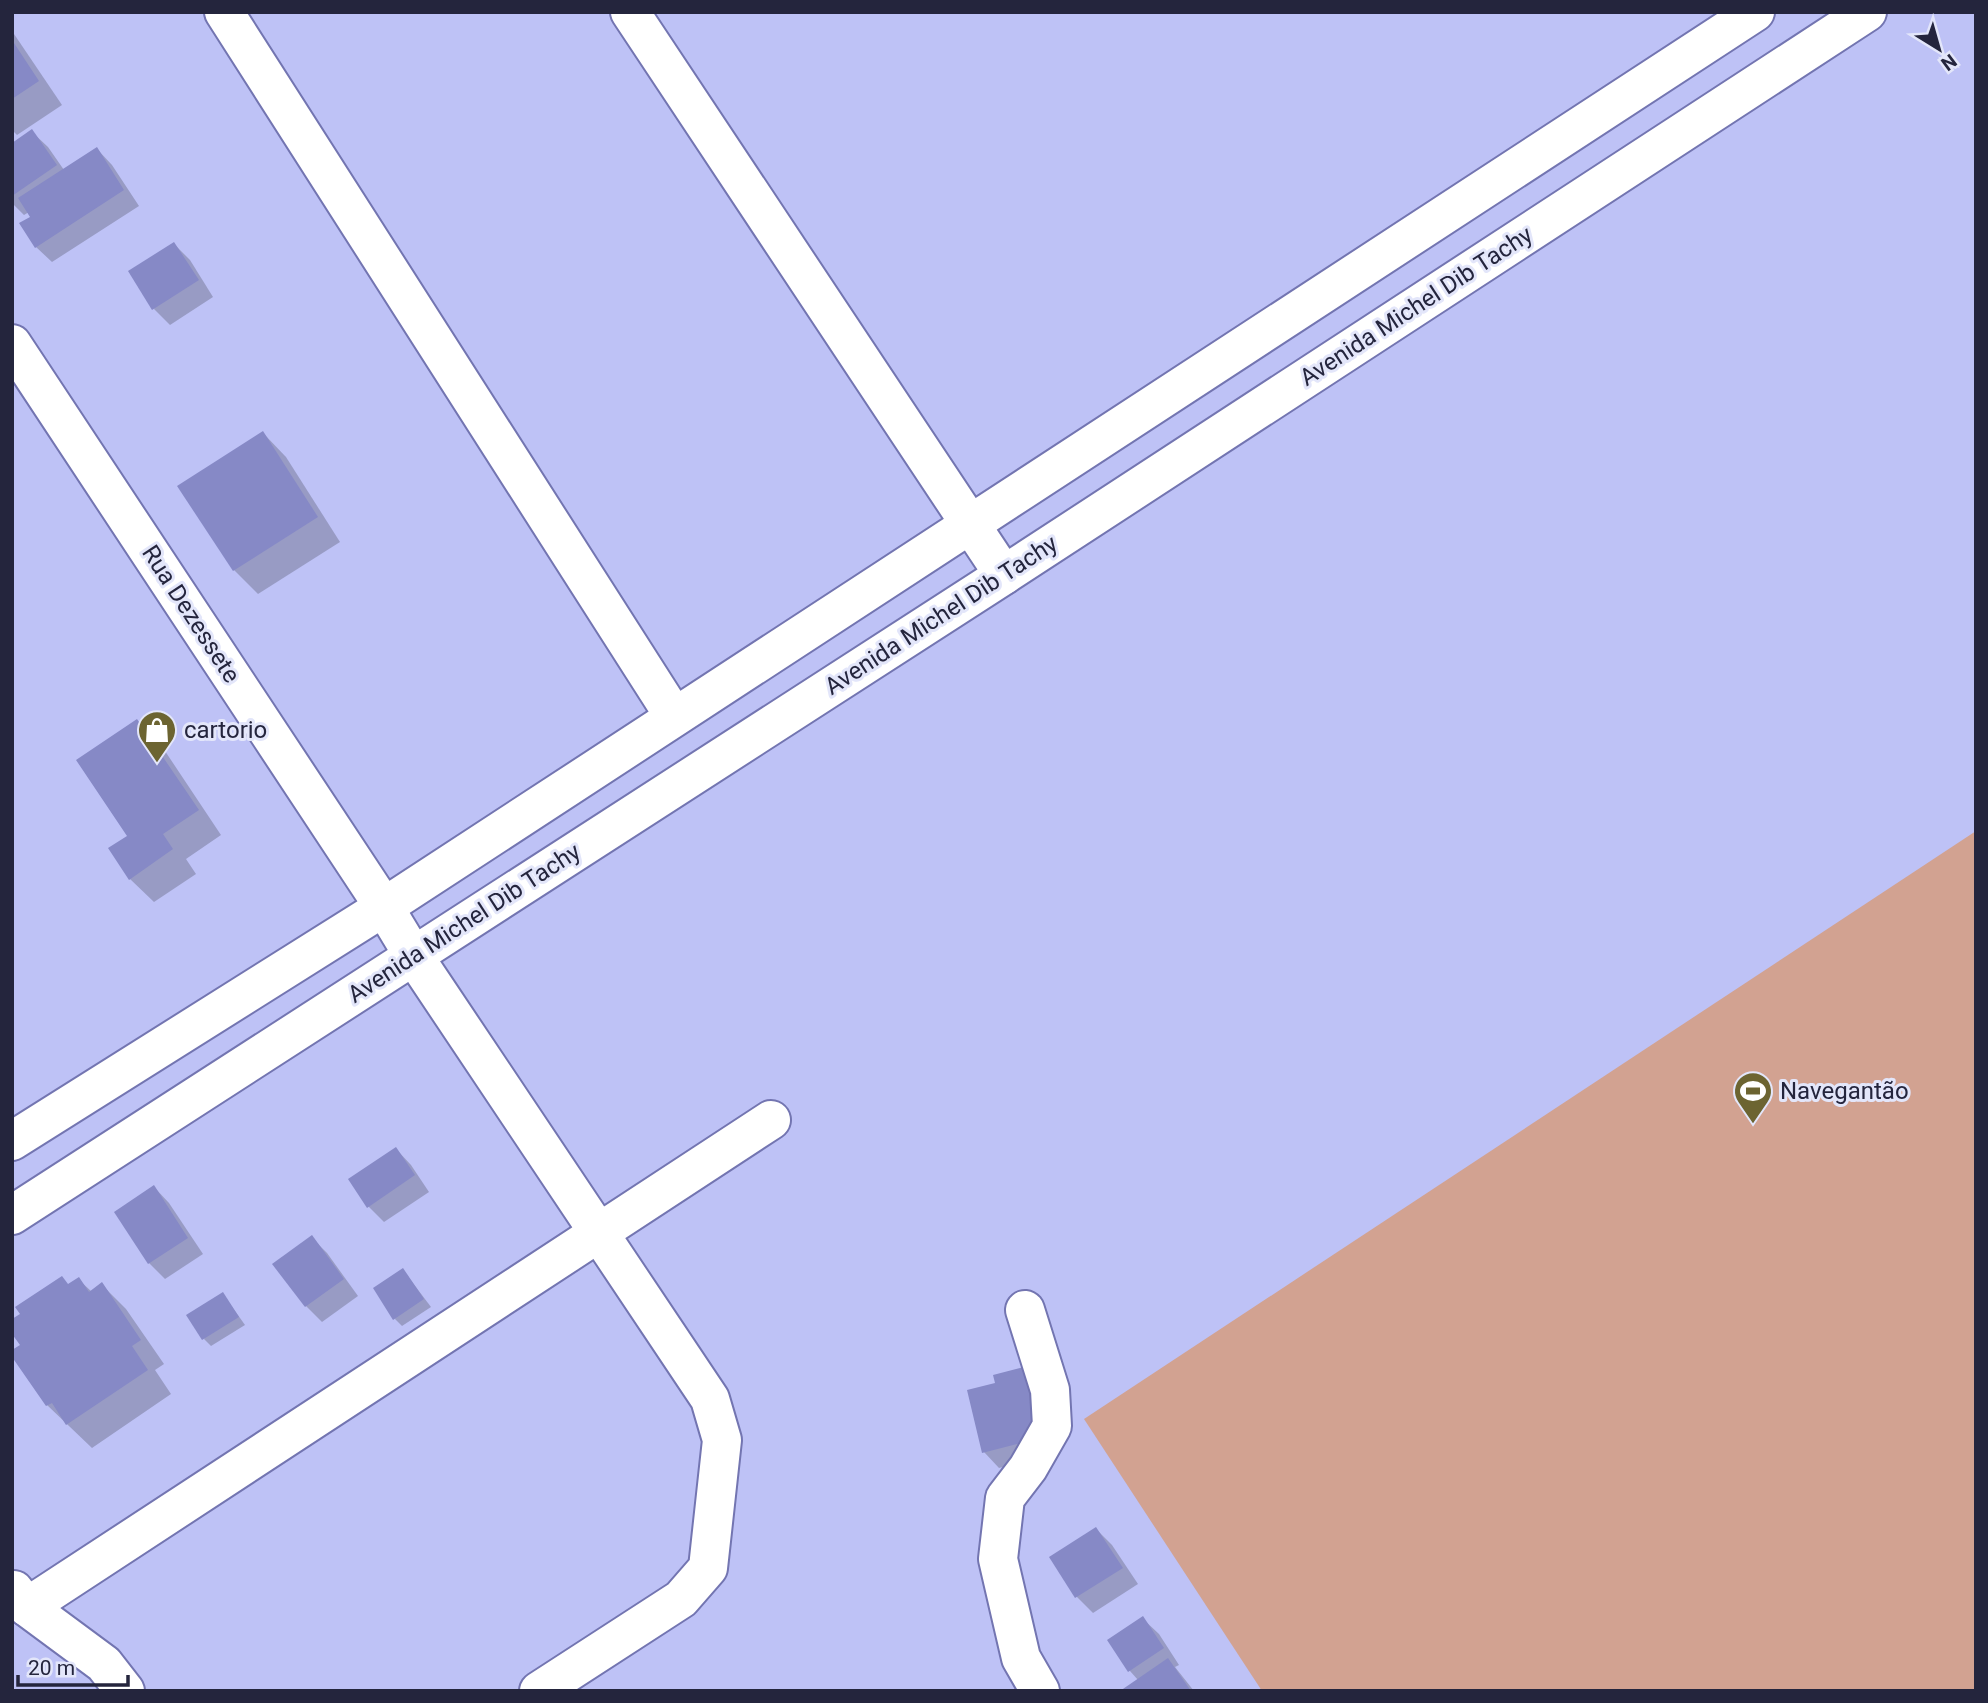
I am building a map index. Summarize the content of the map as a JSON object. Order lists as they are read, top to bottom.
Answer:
{
  "streets": {
    "street": ["Avenida Michel Dib Tachy", "Rua Dezessete"]
  },
  "crossings": [
    ["Avenida Michel Dib Tachy", "Rua Dezessete"]
  ],
  "places": {
    "shop": ["cartorio"],
    "sports": ["Navegantão"]
  },
  "scale_bar": "20 m",
  "north": "bottom right"
}
